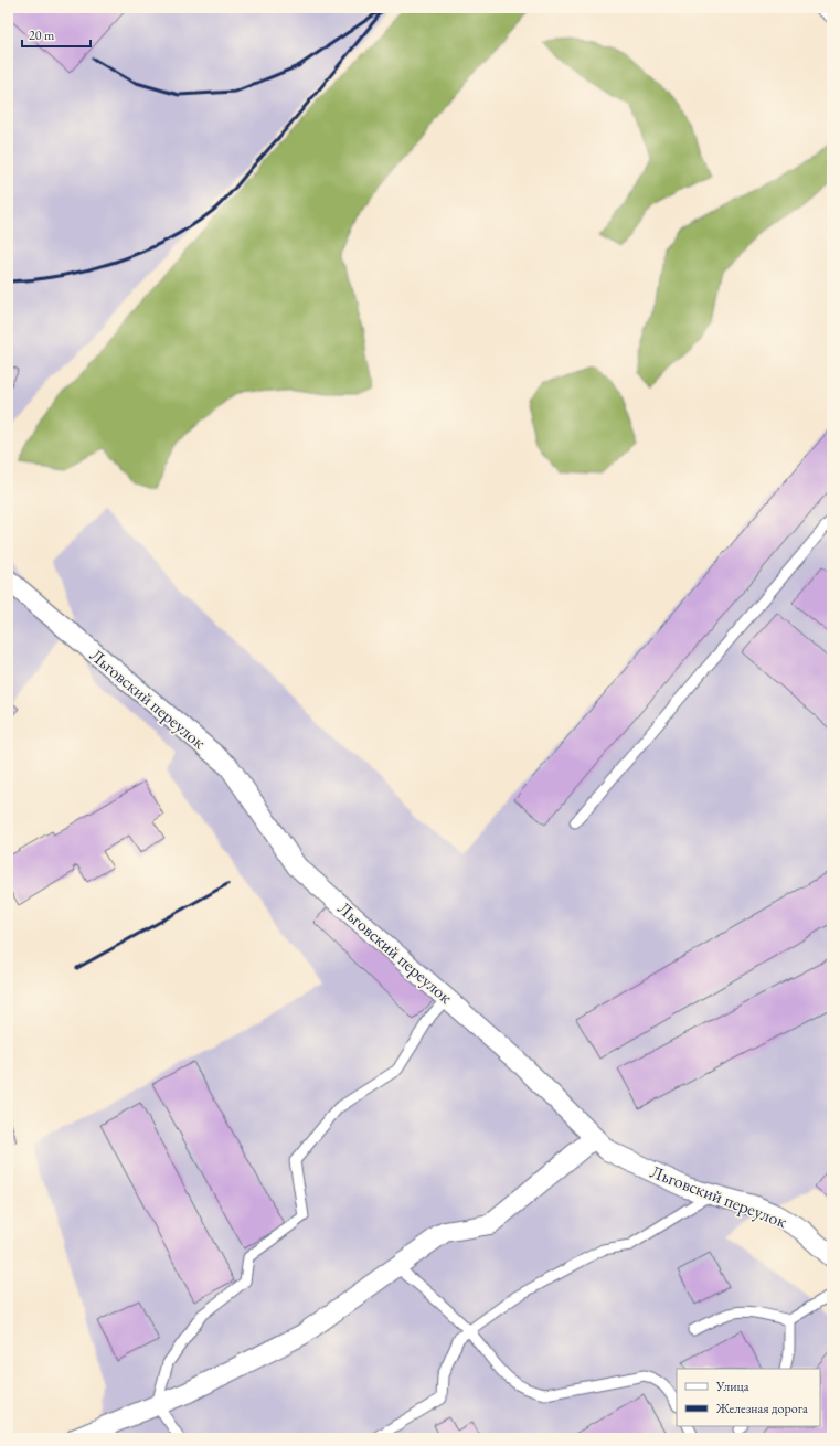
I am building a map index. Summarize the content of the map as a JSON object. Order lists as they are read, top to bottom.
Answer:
{
  "streets": {
    "street": ["Льговский переулок"]
  },
  "legend": ["Улица", "Железная дорога"],
  "scale_bar": "20 m"
}
